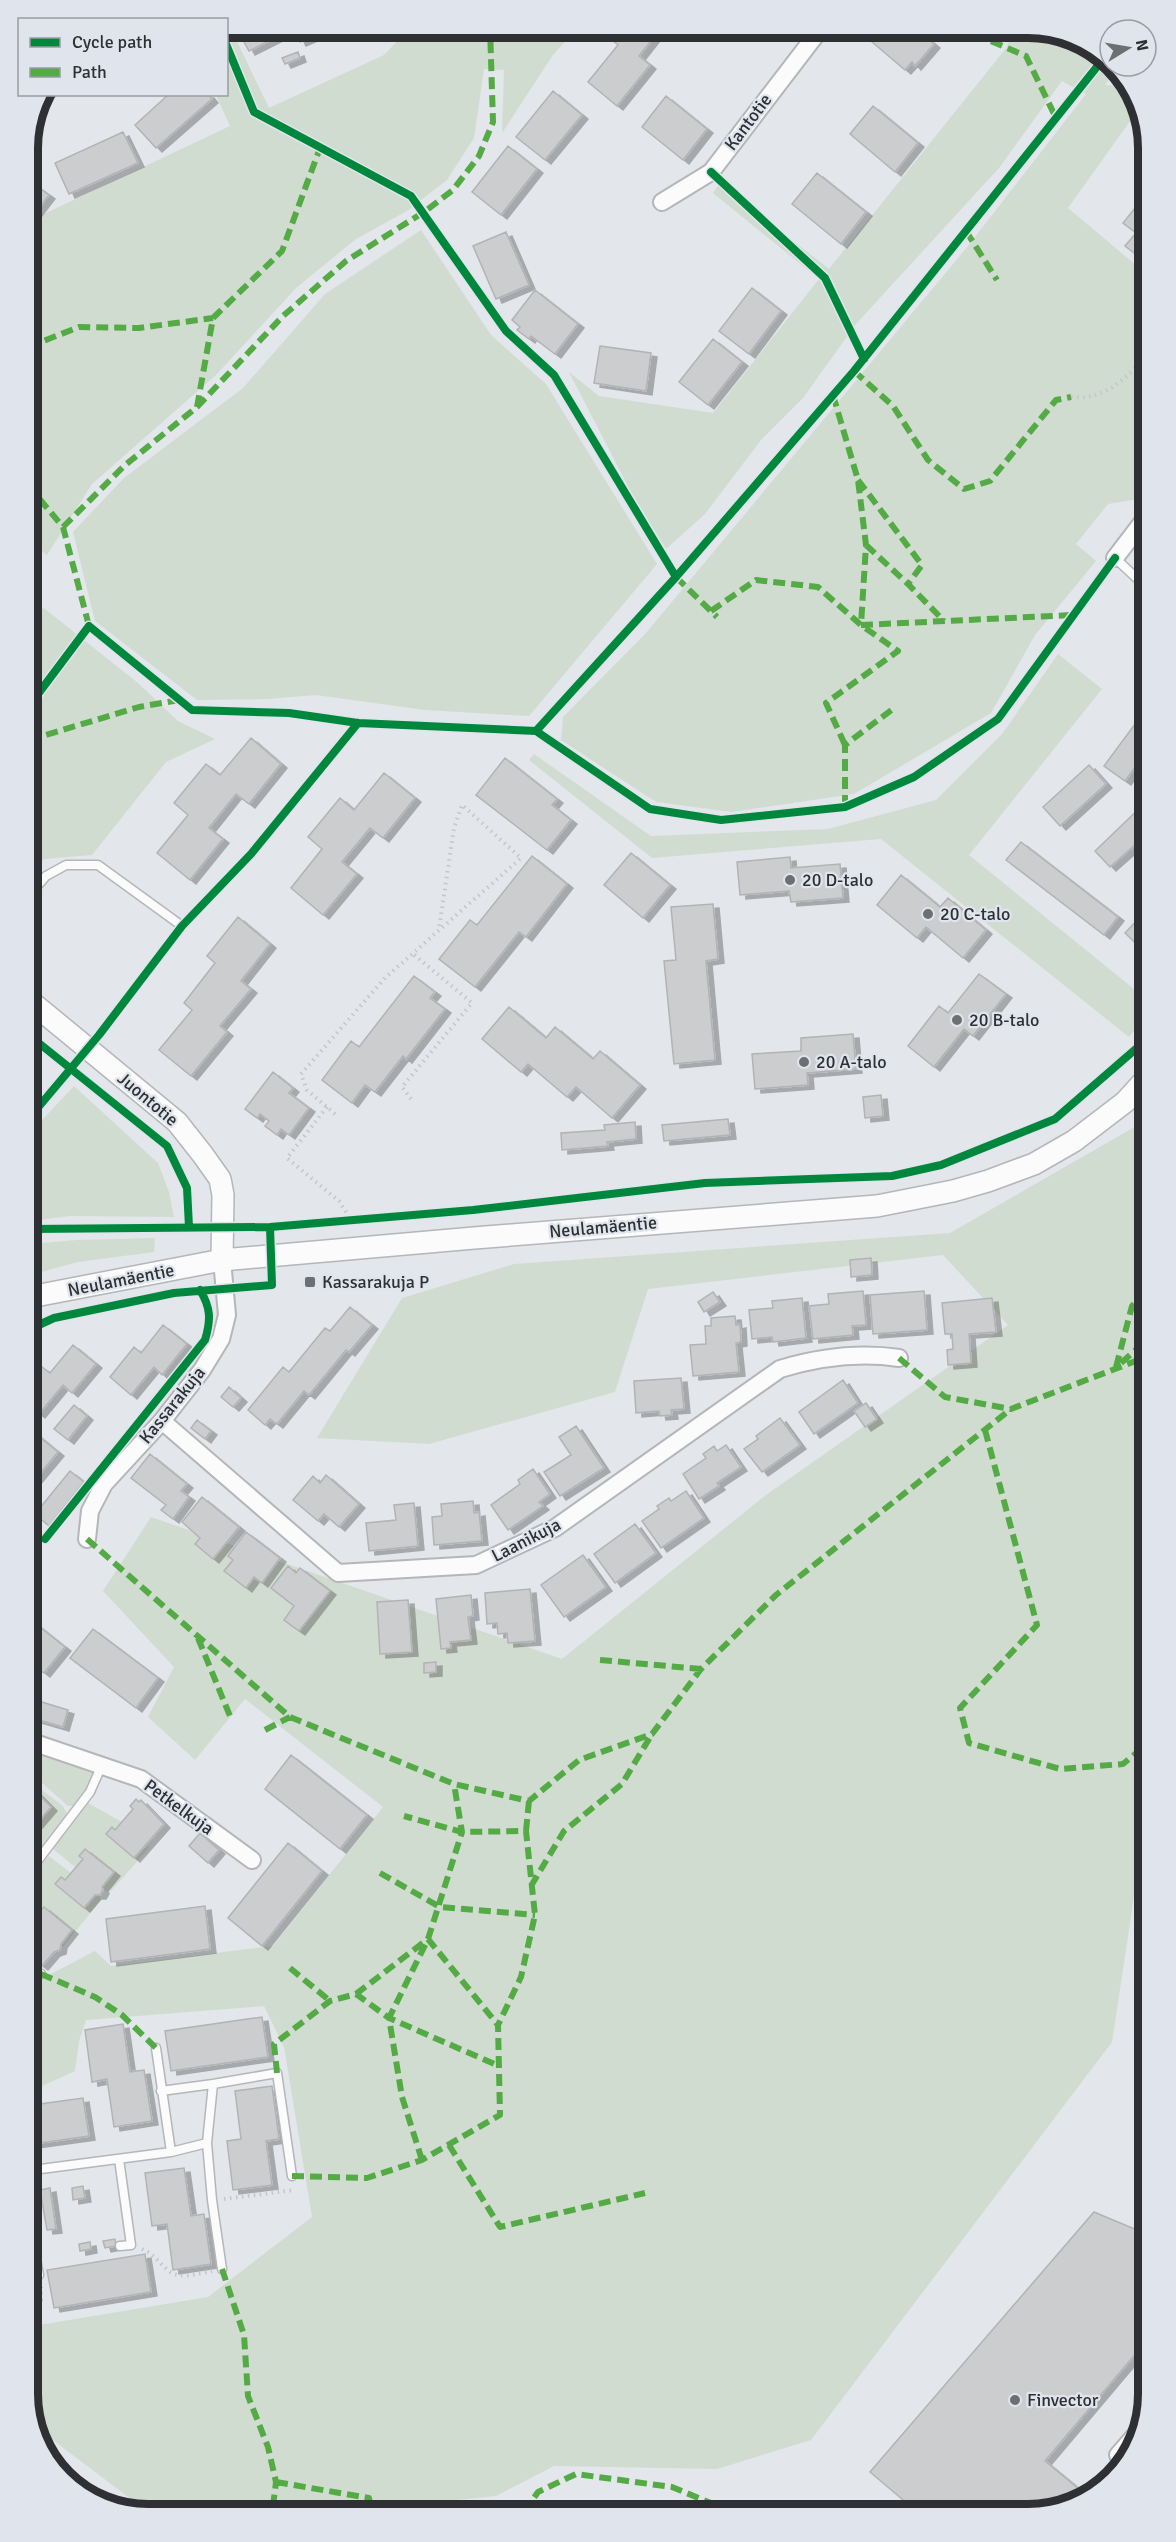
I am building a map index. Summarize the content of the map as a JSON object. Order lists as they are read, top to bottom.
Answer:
{
  "streets": {
    "street": [
      "Kantotie",
      "Juontotie",
      "Neulamäentie",
      "Kassarakuja",
      "Laanikuja",
      "Petkelkuja"
    ]
  },
  "crossings": [
    ["Juontotie", "Neulamäentie"],
    ["Juontotie", "Kassarakuja"],
    ["Neulamäentie", "Kassarakuja"],
    ["Kassarakuja", "Laanikuja"]
  ],
  "places": {
    "other": [
      "20 D-talo",
      "20 C-talo",
      "20 B-talo",
      "20 A-talo",
      "Finvector"
    ],
    "transit": ["Kassarakuja P"]
  },
  "legend": ["Cycle path", "Path"],
  "north": "right"
}
